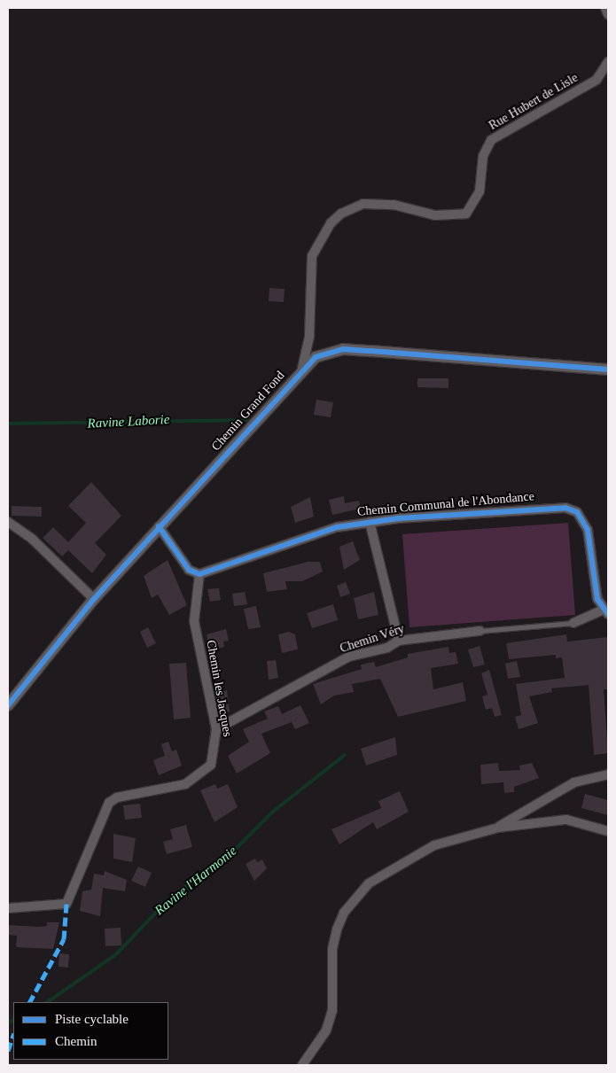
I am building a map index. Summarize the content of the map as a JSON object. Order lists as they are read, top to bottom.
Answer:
{
  "streets": {
    "street": [
      "Rue Hubert de Lisle",
      "Chemin Grand Fond",
      "Chemin Communal de l'Abondance",
      "Chemin Véry",
      "Chemin les Jacques"
    ]
  },
  "crossings": [
    ["Rue Hubert de Lisle", "Chemin Grand Fond"],
    ["Chemin Communal de l'Abondance", "Chemin Véry"],
    ["Chemin Communal de l'Abondance", "Chemin les Jacques"],
    ["Chemin Véry", "Chemin les Jacques"]
  ],
  "water": ["Ravine Laborie", "Ravine l'Harmonie"],
  "legend": ["Piste cyclable", "Chemin"]
}
